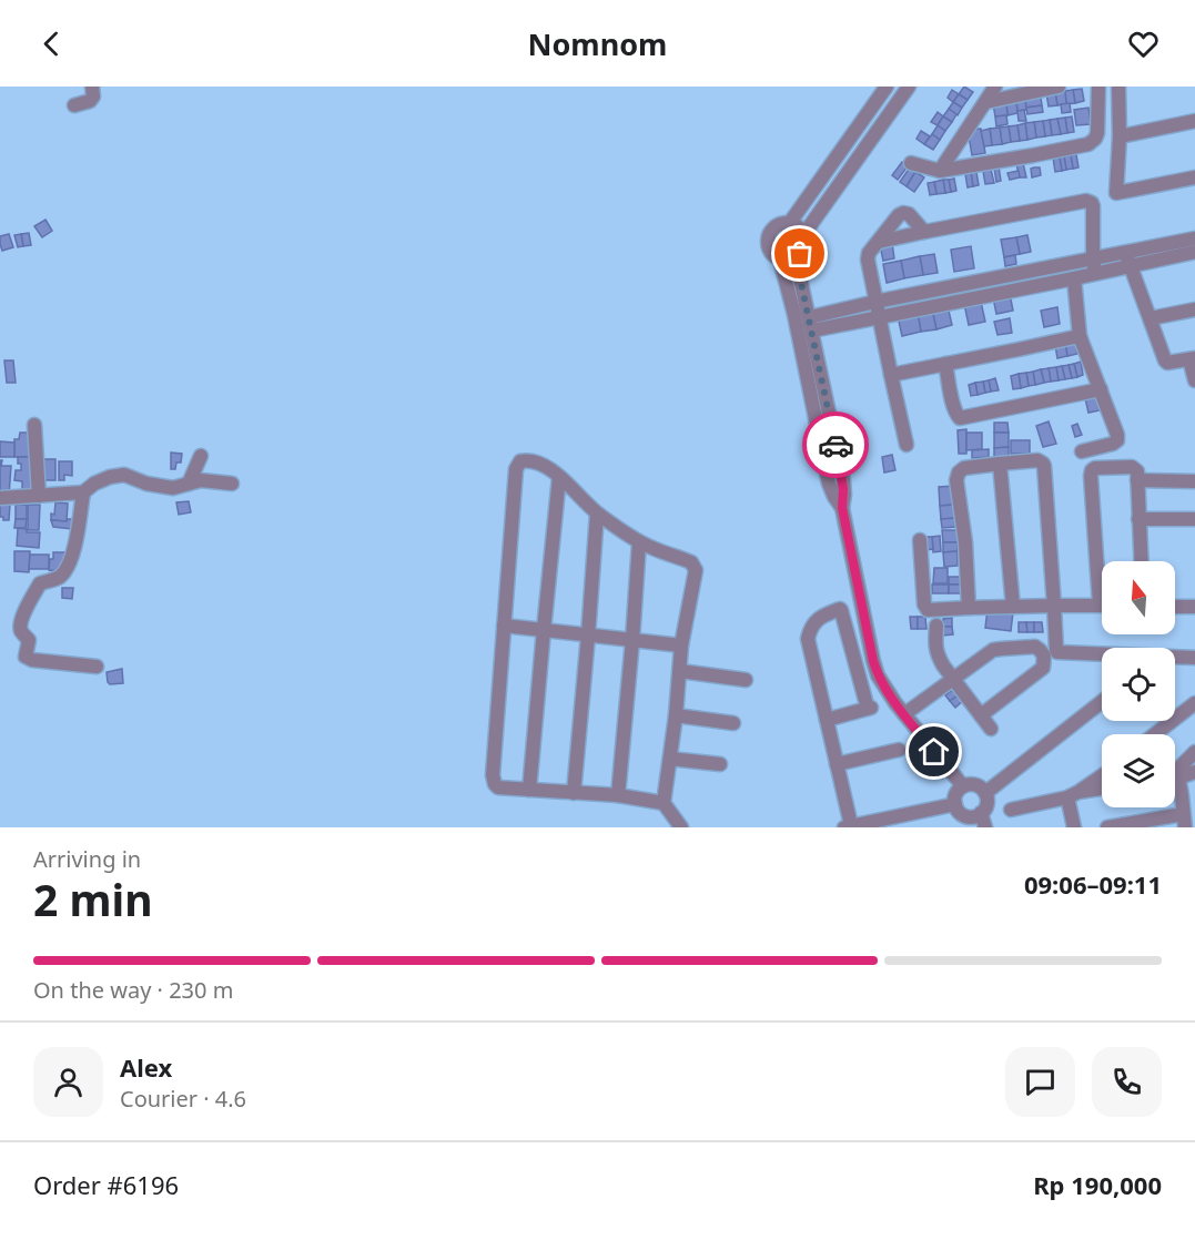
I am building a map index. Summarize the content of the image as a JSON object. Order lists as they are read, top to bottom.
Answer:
{
  "north": "top",
  "page": {
    "header": "Nomnom",
    "heading": ["2 min", "Arriving in", "09:06–09:11"],
    "panel": [
      "Alex",
      "Courier · 4.6",
      "Order #6196",
      "Rp 190,000"
    ],
    "bar": "On the way · 230 m"
  }
}
